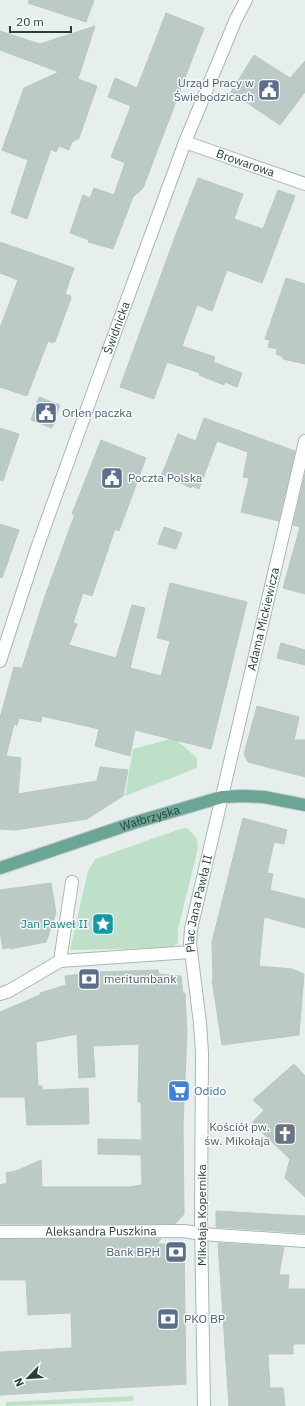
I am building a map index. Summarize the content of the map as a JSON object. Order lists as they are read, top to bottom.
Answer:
{
  "streets": {
    "main road": ["Wałbrzyska"],
    "street": [
      "Browarowa",
      "Świdnicka",
      "Adama Mickiewicza",
      "Plac Jana Pawła II",
      "Mikołaja Kopernika",
      "Aleksandra Puszkina"
    ]
  },
  "crossings": [
    ["Browarowa", "Świdnicka"],
    ["Adama Mickiewicza", "Wałbrzyska"],
    ["Adama Mickiewicza", "Plac Jana Pawła II"],
    ["Wałbrzyska", "Plac Jana Pawła II"],
    ["Plac Jana Pawła II", "Mikołaja Kopernika"],
    ["Mikołaja Kopernika", "Aleksandra Puszkina"]
  ],
  "places": {
    "public building": ["Urząd Pracy w Świebodzicach", "Orlen paczka", "Poczta Polska"],
    "place": ["Jan Paweł II"],
    "bank": ["meritumbank", "Bank BPH", "PKO BP"],
    "supermarket": ["Odido"],
    "church": ["Kościół pw. św. Mikołaja"]
  },
  "scale_bar": "20 m",
  "north": "bottom left"
}
